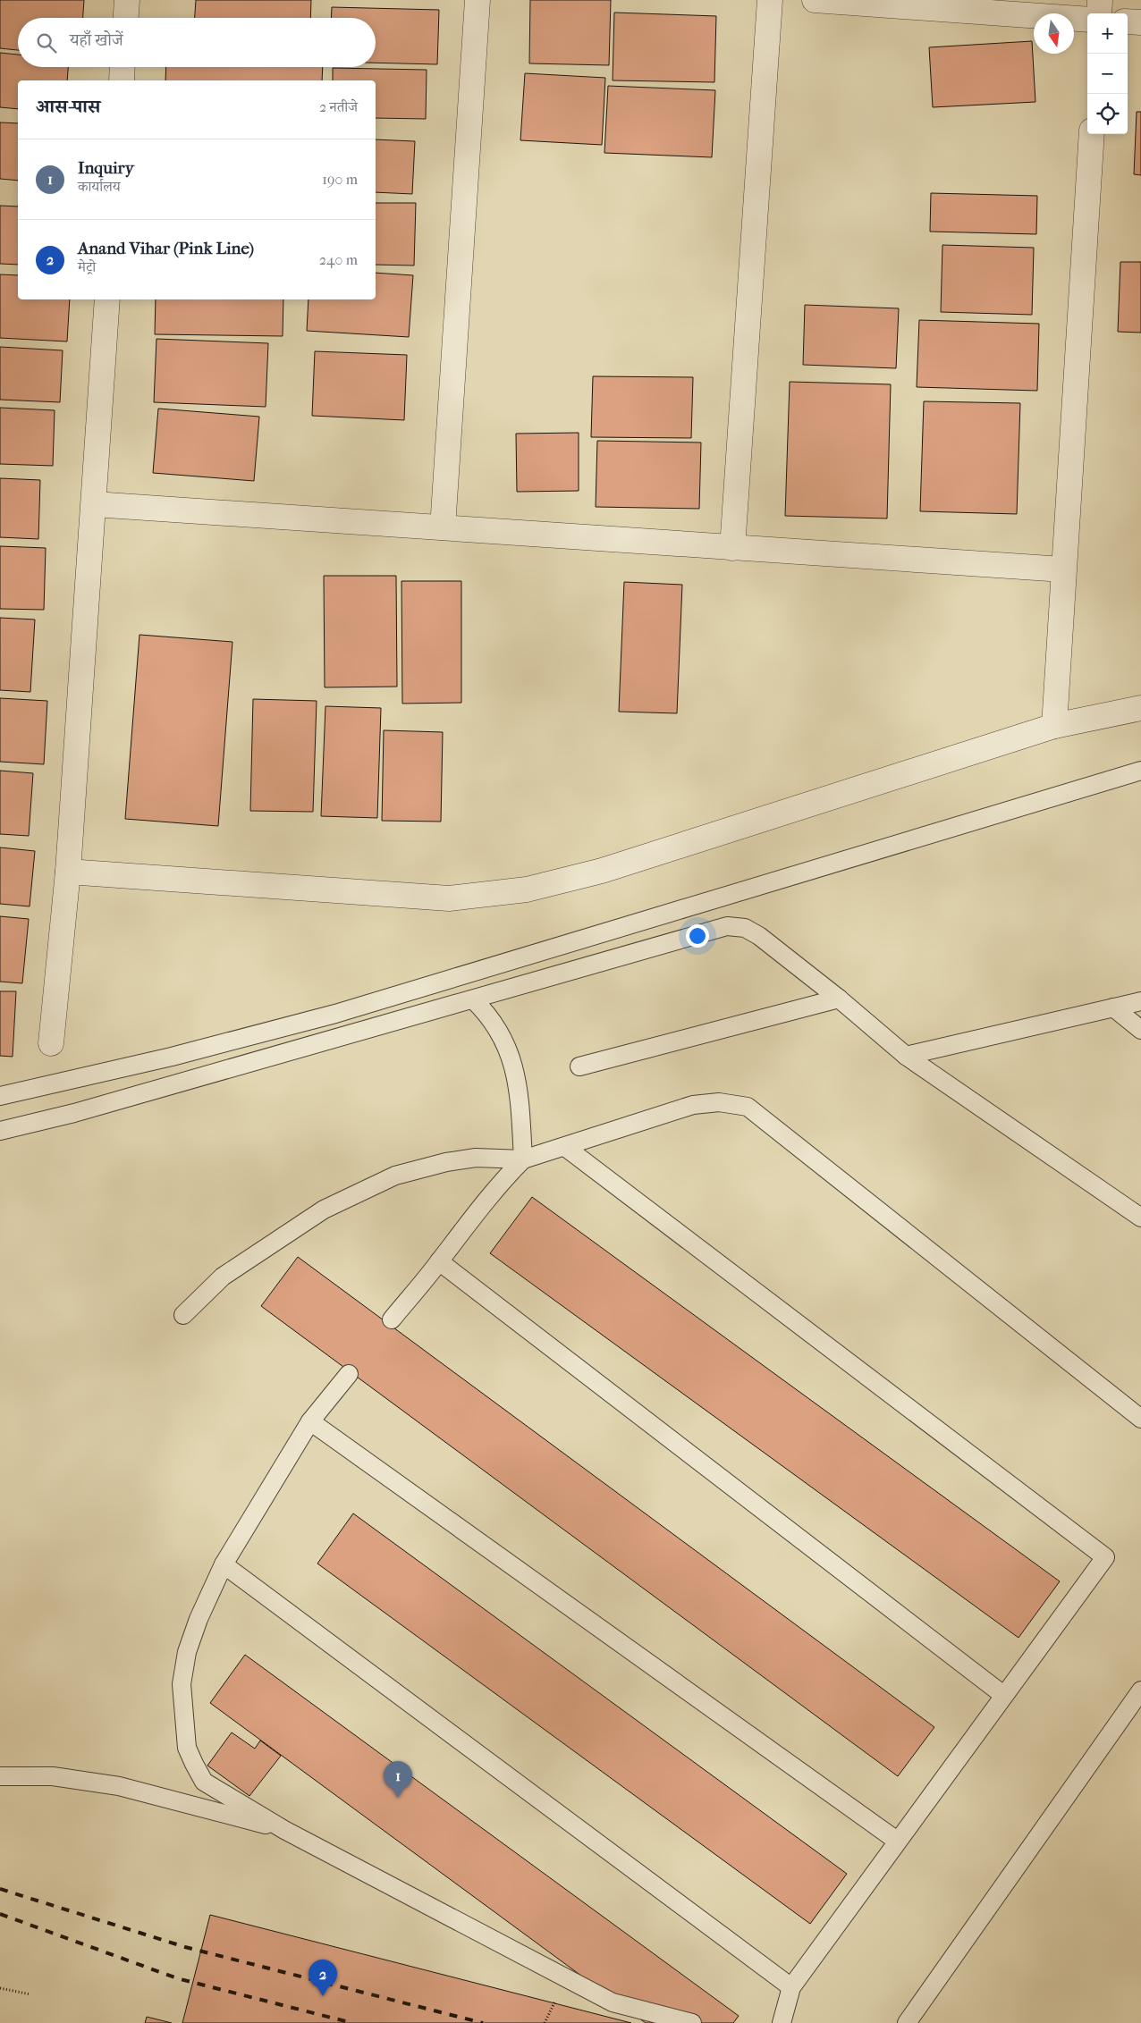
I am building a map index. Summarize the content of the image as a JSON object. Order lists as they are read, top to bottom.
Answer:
{
  "north": "bottom",
  "page": {
    "map_buttons": ["+", "−"],
    "search": "यहाँ खोजें",
    "heading": ["आस-पास", "2 नतीजे"],
    "list": [
      {
        "mark": "1",
        "name": "Inquiry",
        "note": "कार्यालय",
        "value": "190 m"
      },
      {
        "mark": "2",
        "name": "Anand Vihar (Pink Line)",
        "note": "मेट्रो",
        "value": "240 m"
      }
    ],
    "pins": ["1", "2"]
  }
}
